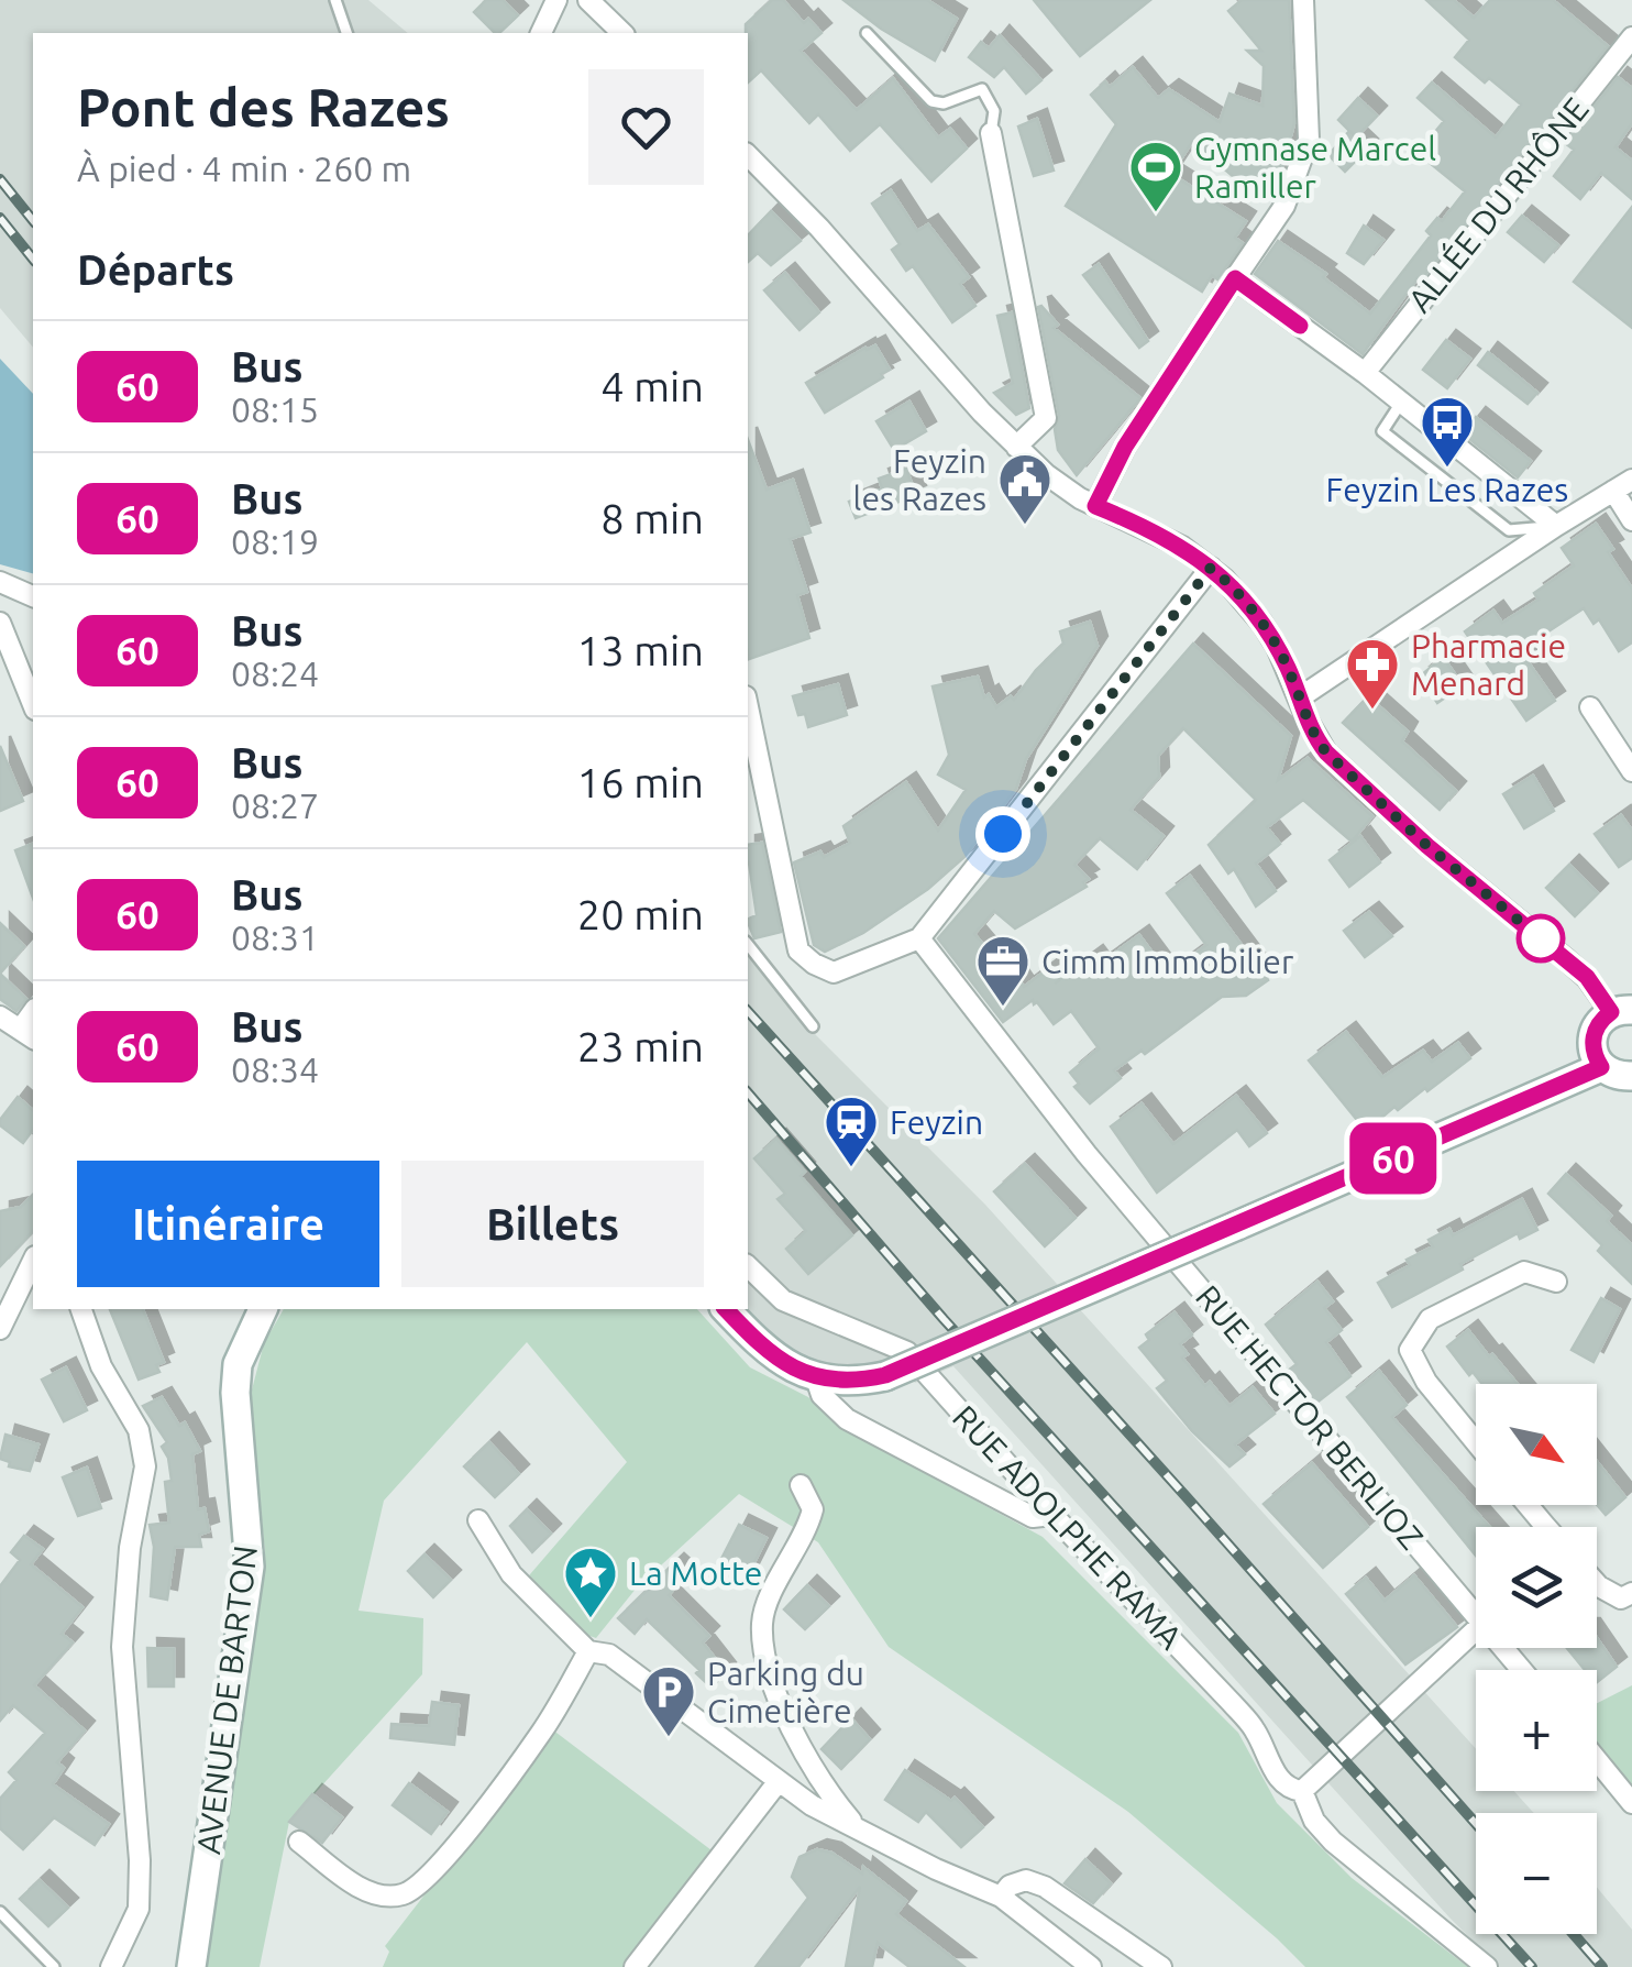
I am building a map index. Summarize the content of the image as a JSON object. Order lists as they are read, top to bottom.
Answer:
{
  "streets": {
    "street": [
      "ALLÉE DU RHÔNE",
      "RUE HECTOR BERLIOZ",
      "RUE ADOLPHE RAMA",
      "AVENUE DE BARTON"
    ]
  },
  "places": {
    "sports": ["Gymnase Marcel Ramiller"],
    "bus stop": ["Feyzin Les Razes"],
    "public building": ["Feyzin les Razes"],
    "pharmacy": ["Pharmacie Menard"],
    "office": ["Cimm Immobilier"],
    "station": ["Feyzin"],
    "place": ["La Motte"],
    "parking": ["Parking du Cimetière"]
  },
  "lines": ["bus line 60"],
  "north": "bottom right",
  "page": {
    "on_map": "60",
    "heading": [
      ["Pont des Razes", "À pied · 4 min · 260 m"],
      "Départs"
    ],
    "list": [
      {
        "mark": "60",
        "name": "Bus",
        "note": "08:15",
        "value": "4 min"
      },
      {
        "mark": "60",
        "name": "Bus",
        "note": "08:19",
        "value": "8 min"
      },
      {
        "mark": "60",
        "name": "Bus",
        "note": "08:24",
        "value": "13 min"
      },
      {
        "mark": "60",
        "name": "Bus",
        "note": "08:27",
        "value": "16 min"
      },
      {
        "mark": "60",
        "name": "Bus",
        "note": "08:31",
        "value": "20 min"
      },
      {
        "mark": "60",
        "name": "Bus",
        "note": "08:34",
        "value": "23 min"
      }
    ],
    "buttons": ["Itinéraire", "Billets"],
    "map_buttons": ["+", "−"]
  }
}
